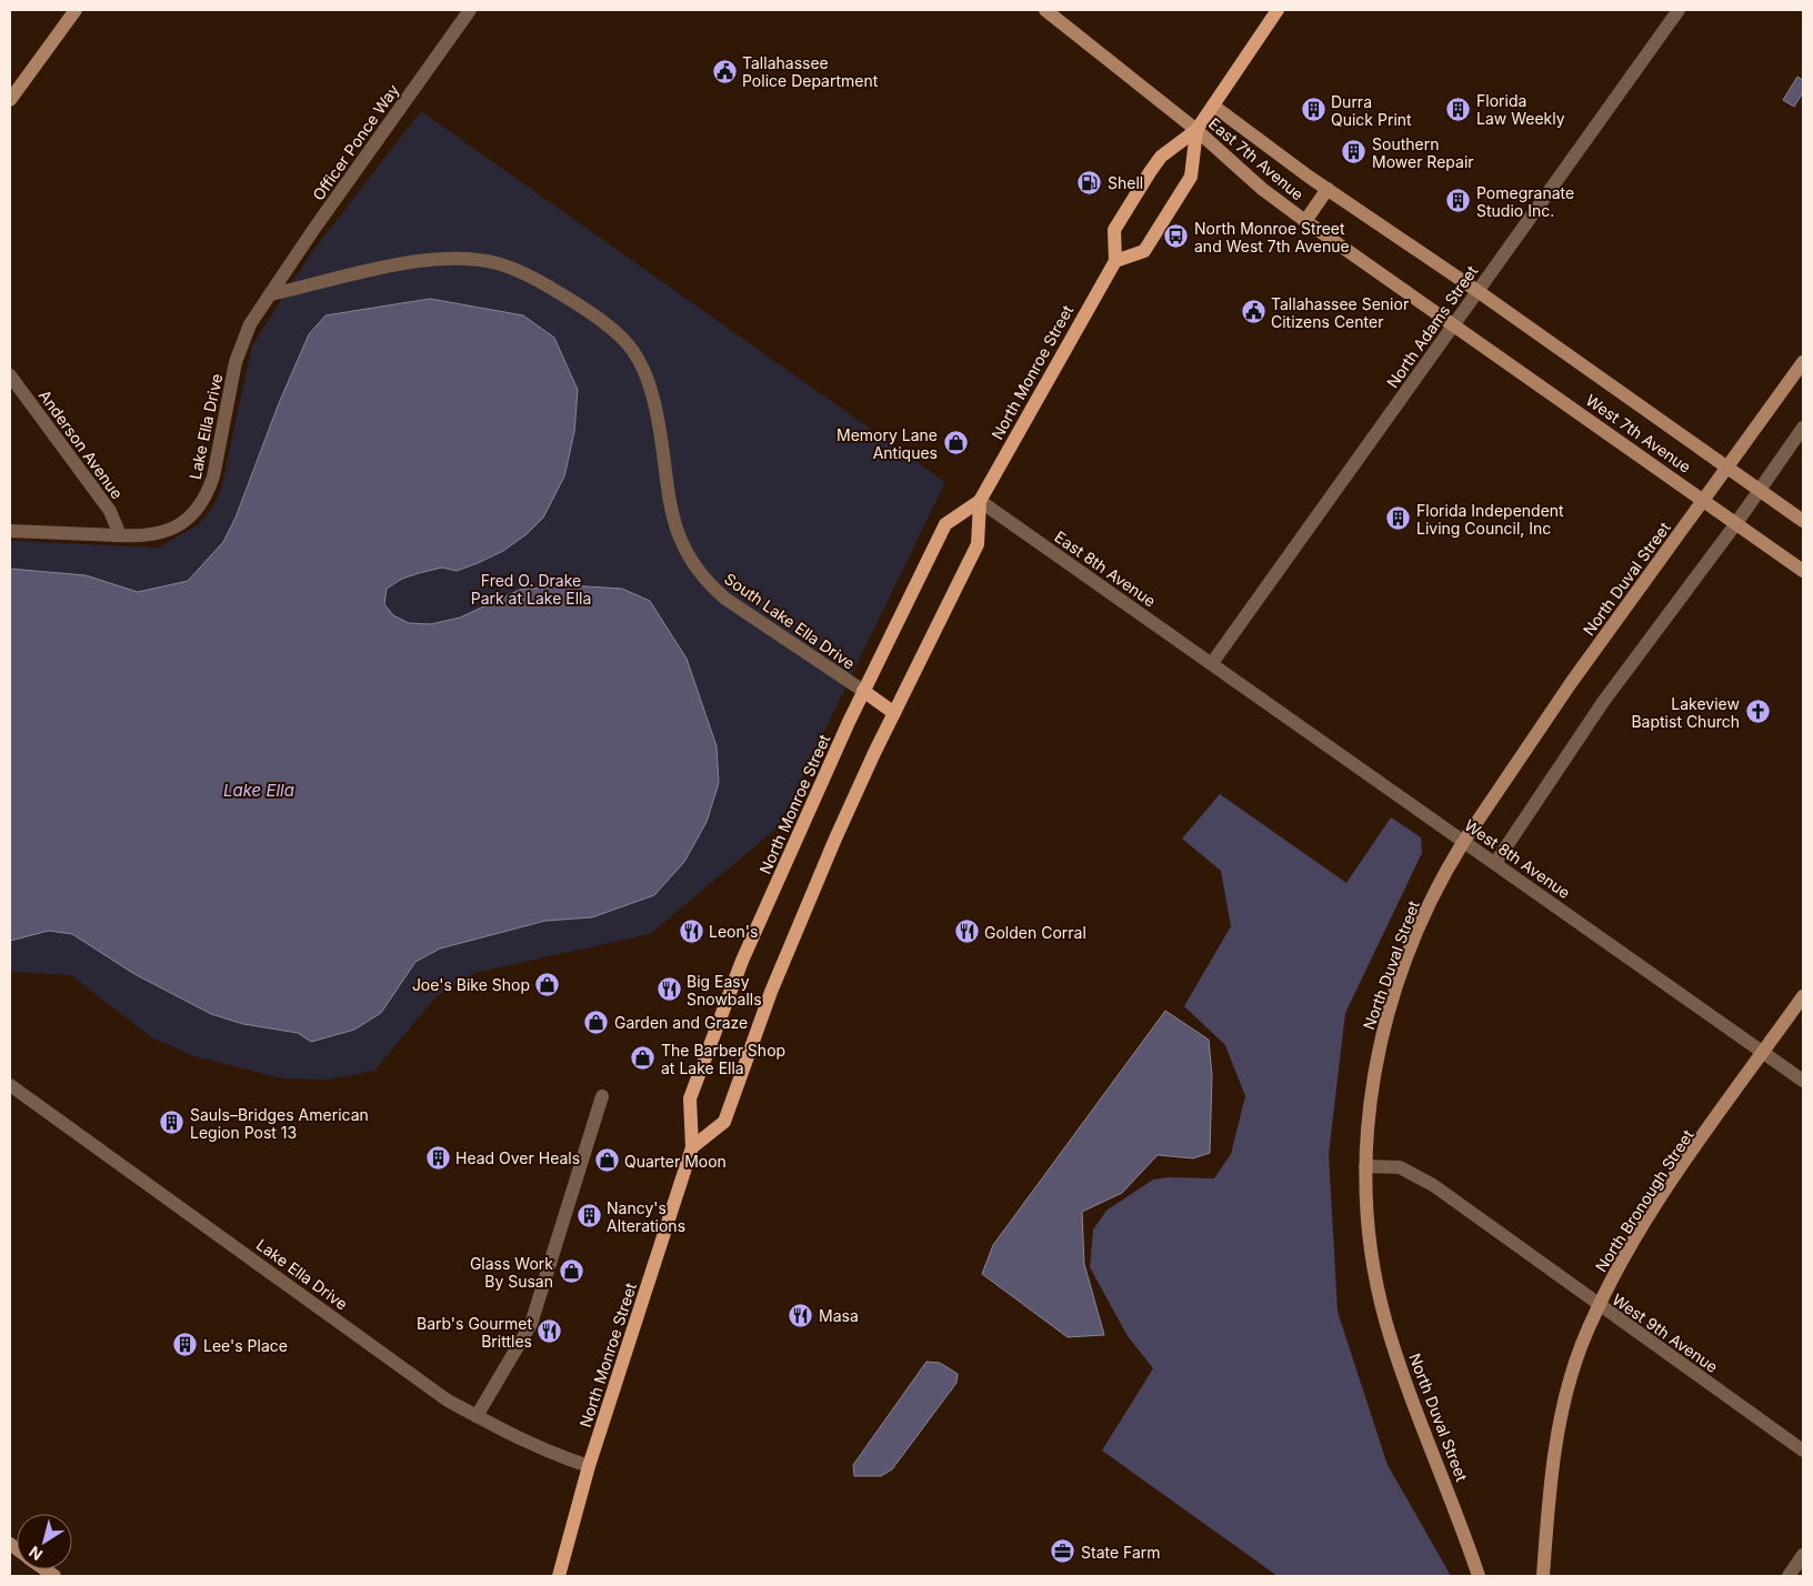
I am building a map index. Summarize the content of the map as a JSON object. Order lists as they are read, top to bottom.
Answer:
{
  "streets": {
    "main road": [
      "East 7th Avenue",
      "North Monroe Street",
      "West 7th Avenue",
      "North Duval Street",
      "North Bronough Street"
    ],
    "street": [
      "Officer Ponce Way",
      "North Adams Street",
      "Lake Ella Drive",
      "Anderson Avenue",
      "East 8th Avenue",
      "South Lake Ella Drive",
      "West 8th Avenue",
      "West 9th Avenue"
    ]
  },
  "crossings": [
    ["Officer Ponce Way", "Lake Ella Drive"],
    ["Officer Ponce Way", "South Lake Ella Drive"],
    ["East 7th Avenue", "North Adams Street"],
    ["East 7th Avenue", "West 7th Avenue"],
    ["North Adams Street", "West 7th Avenue"],
    ["North Adams Street", "East 8th Avenue"],
    ["North Adams Street", "West 8th Avenue"],
    ["North Monroe Street", "Lake Ella Drive"],
    ["North Monroe Street", "East 8th Avenue"],
    ["North Monroe Street", "South Lake Ella Drive"],
    ["Lake Ella Drive", "Anderson Avenue"],
    ["Lake Ella Drive", "South Lake Ella Drive"],
    ["West 7th Avenue", "North Duval Street"],
    ["East 8th Avenue", "West 8th Avenue"],
    ["North Duval Street", "West 8th Avenue"],
    ["North Duval Street", "West 9th Avenue"],
    ["West 8th Avenue", "North Bronough Street"],
    ["North Bronough Street", "West 9th Avenue"]
  ],
  "water": ["Lake Ella"],
  "parks": ["Fred O. Drake Park at Lake Ella"],
  "places": {
    "public building": ["Tallahassee Police Department", "Tallahassee Senior Citizens Center"],
    "building": [
      "Florida Law Weekly",
      "Durra Quick Print",
      "Southern Mower Repair",
      "Pomegranate Studio Inc.",
      "Florida Independent Living Council, Inc",
      "Sauls–Bridges American Legion Post 13",
      "Head Over Heals",
      "Nancy's Alterations",
      "Lee's Place"
    ],
    "fuel station": ["Shell"],
    "bus stop": ["North Monroe Street and West 7th Avenue"],
    "shop": [
      "Memory Lane Antiques",
      "Joe's Bike Shop",
      "Garden and Graze",
      "The Barber Shop at Lake Ella",
      "Quarter Moon",
      "Glass Work By Susan"
    ],
    "church": ["Lakeview Baptist Church"],
    "restaurant": [
      "Leon's",
      "Golden Corral",
      "Big Easy Snowballs",
      "Masa",
      "Barb's Gourmet Brittles"
    ],
    "office": ["State Farm"]
  },
  "north": "bottom left"
}
